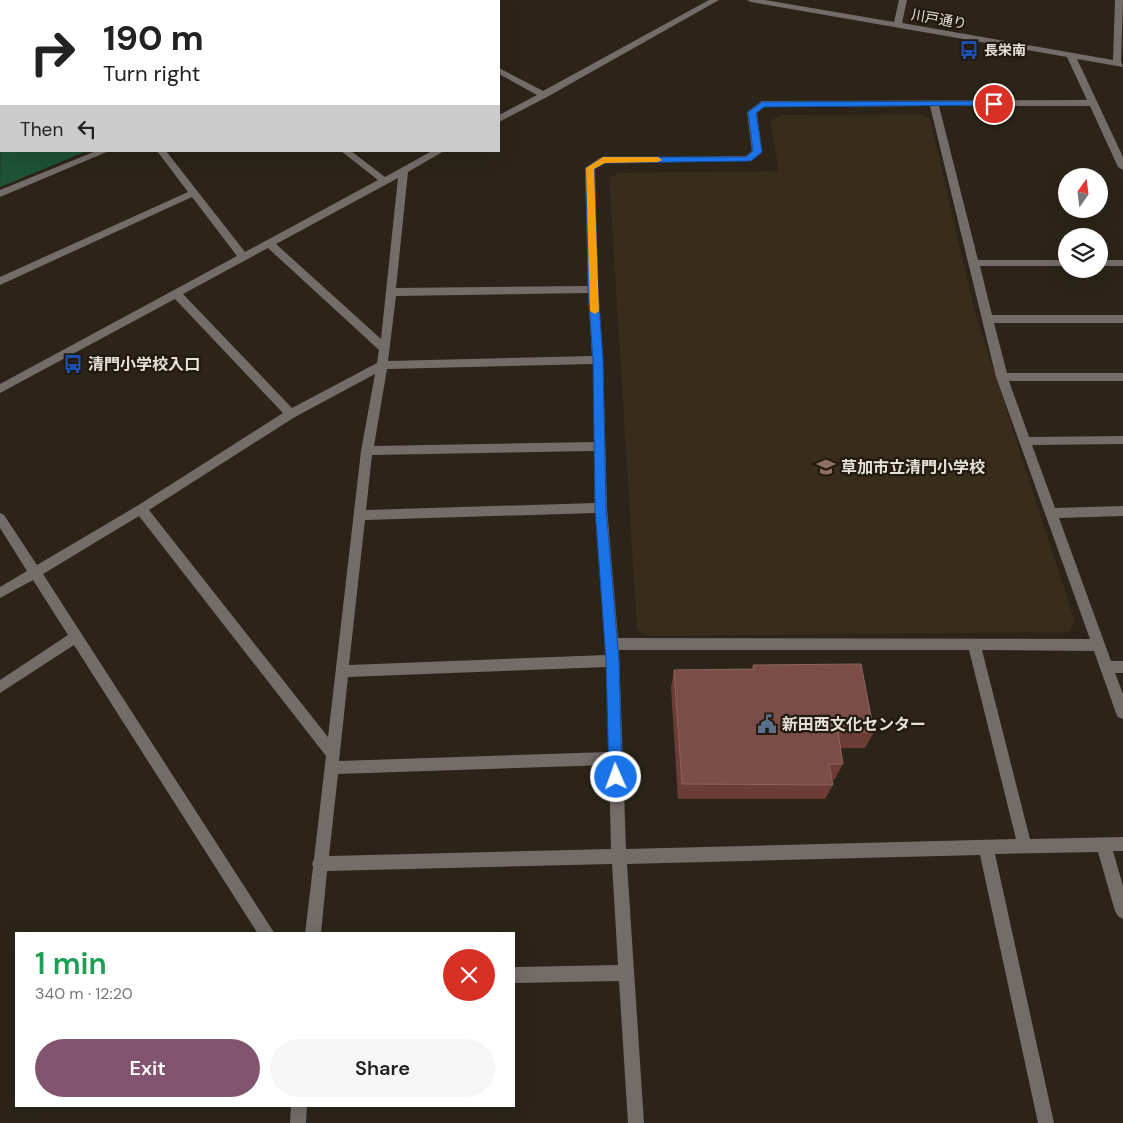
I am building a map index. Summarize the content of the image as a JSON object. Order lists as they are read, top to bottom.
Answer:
{
  "streets": {
    "street": ["川戸通り"]
  },
  "places": {
    "bus stop": ["長栄南", "清門小学校入口"],
    "school or university": ["草加市立清門小学校"],
    "public building": ["新田西文化センター"]
  },
  "north": "top",
  "page": {
    "turn": ["190 m", "Turn right"],
    "then": "Then",
    "heading": ["1 min", "340 m · 12:20"],
    "buttons": ["Exit", "Share"]
  }
}
